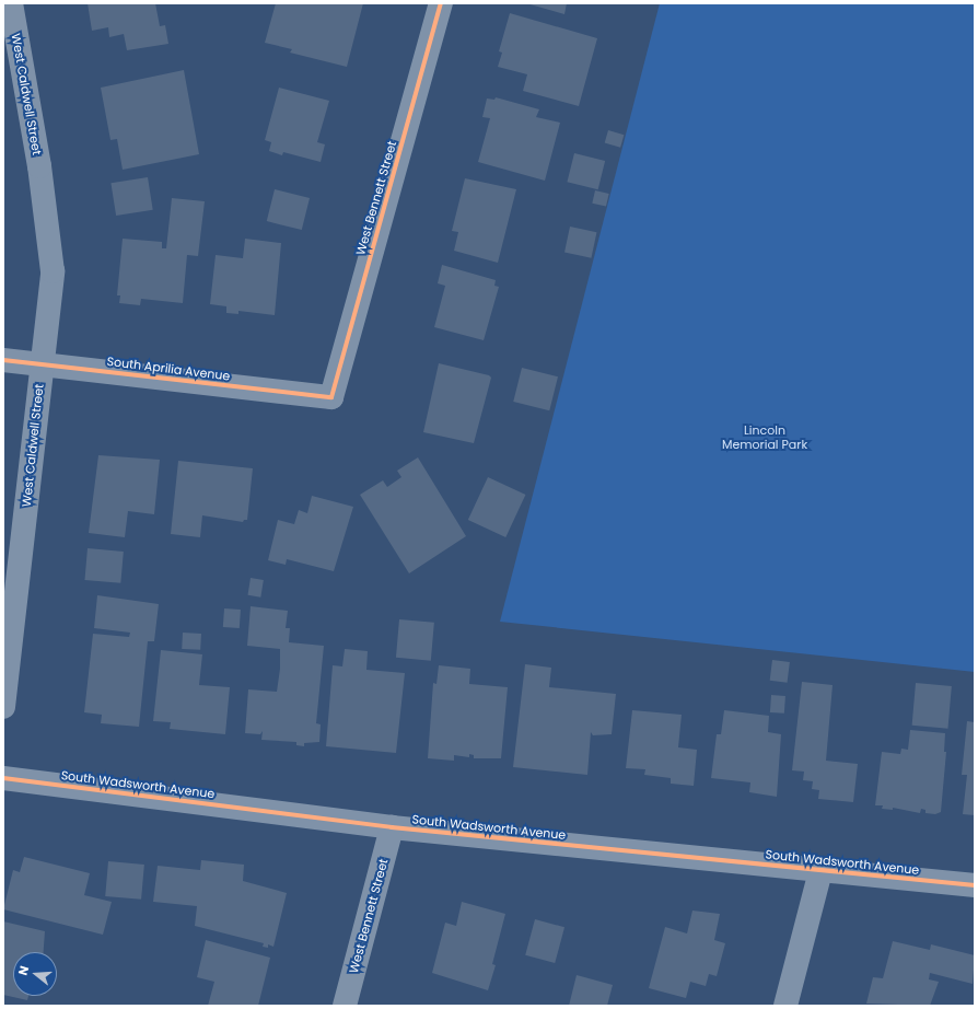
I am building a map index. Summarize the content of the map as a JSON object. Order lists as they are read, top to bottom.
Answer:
{
  "streets": {
    "street": [
      "West Caldwell Street",
      "West Bennett Street",
      "South Aprilia Avenue",
      "South Wadsworth Avenue"
    ]
  },
  "crossings": [
    ["West Caldwell Street", "South Aprilia Avenue"],
    ["West Bennett Street", "South Aprilia Avenue"],
    ["West Bennett Street", "South Wadsworth Avenue"]
  ],
  "parks": ["Lincoln Memorial Park"],
  "north": "left"
}
